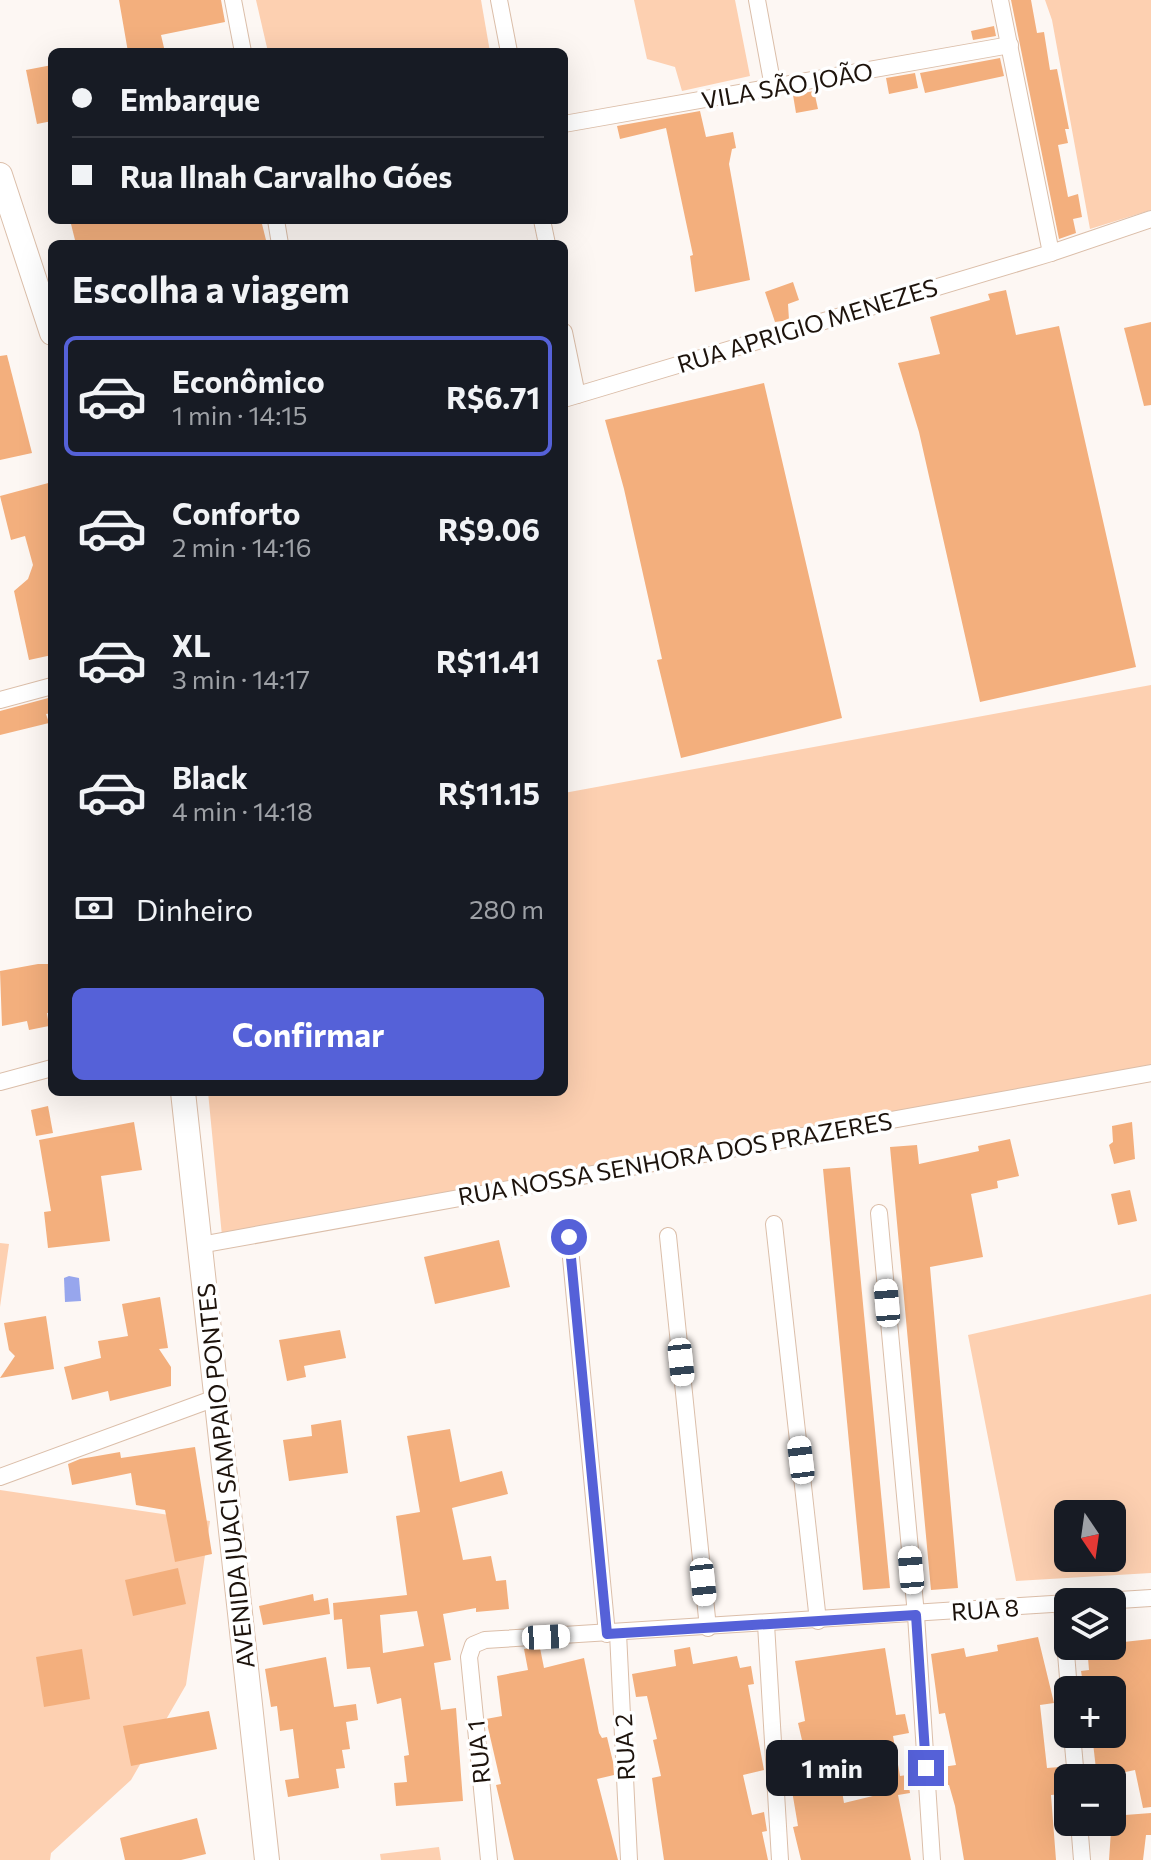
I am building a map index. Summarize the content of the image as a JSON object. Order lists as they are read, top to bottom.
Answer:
{
  "streets": {
    "main road": ["AVENIDA JUACI SAMPAIO PONTES"],
    "street": [
      "VILA SÃO JOÃO",
      "RUA APRIGIO MENEZES",
      "RUA NOSSA SENHORA DOS PRAZERES",
      "RUA 8",
      "RUA 2",
      "RUA 1"
    ]
  },
  "crossings": [
    ["RUA NOSSA SENHORA DOS PRAZERES", "AVENIDA JUACI SAMPAIO PONTES"],
    ["RUA 8", "RUA 2"],
    ["RUA 8", "RUA 1"]
  ],
  "north": "bottom",
  "page": {
    "banner": ["Embarque", "Rua Ilnah Carvalho Góes"],
    "heading": "Escolha a viagem",
    "list": [
      {
        "name": "Econômico",
        "note": "1 min · 14:15",
        "value": "R$6.71"
      },
      {
        "name": "Conforto",
        "note": "2 min · 14:16",
        "value": "R$9.06"
      },
      {
        "name": "XL",
        "note": "3 min · 14:17",
        "value": "R$11.41"
      },
      {
        "name": "Black",
        "note": "4 min · 14:18",
        "value": "R$11.15"
      }
    ],
    "pay": ["Dinheiro", "280 m"],
    "buttons": "Confirmar",
    "map_buttons": ["+", "−"],
    "bubble": "1 min"
  }
}
